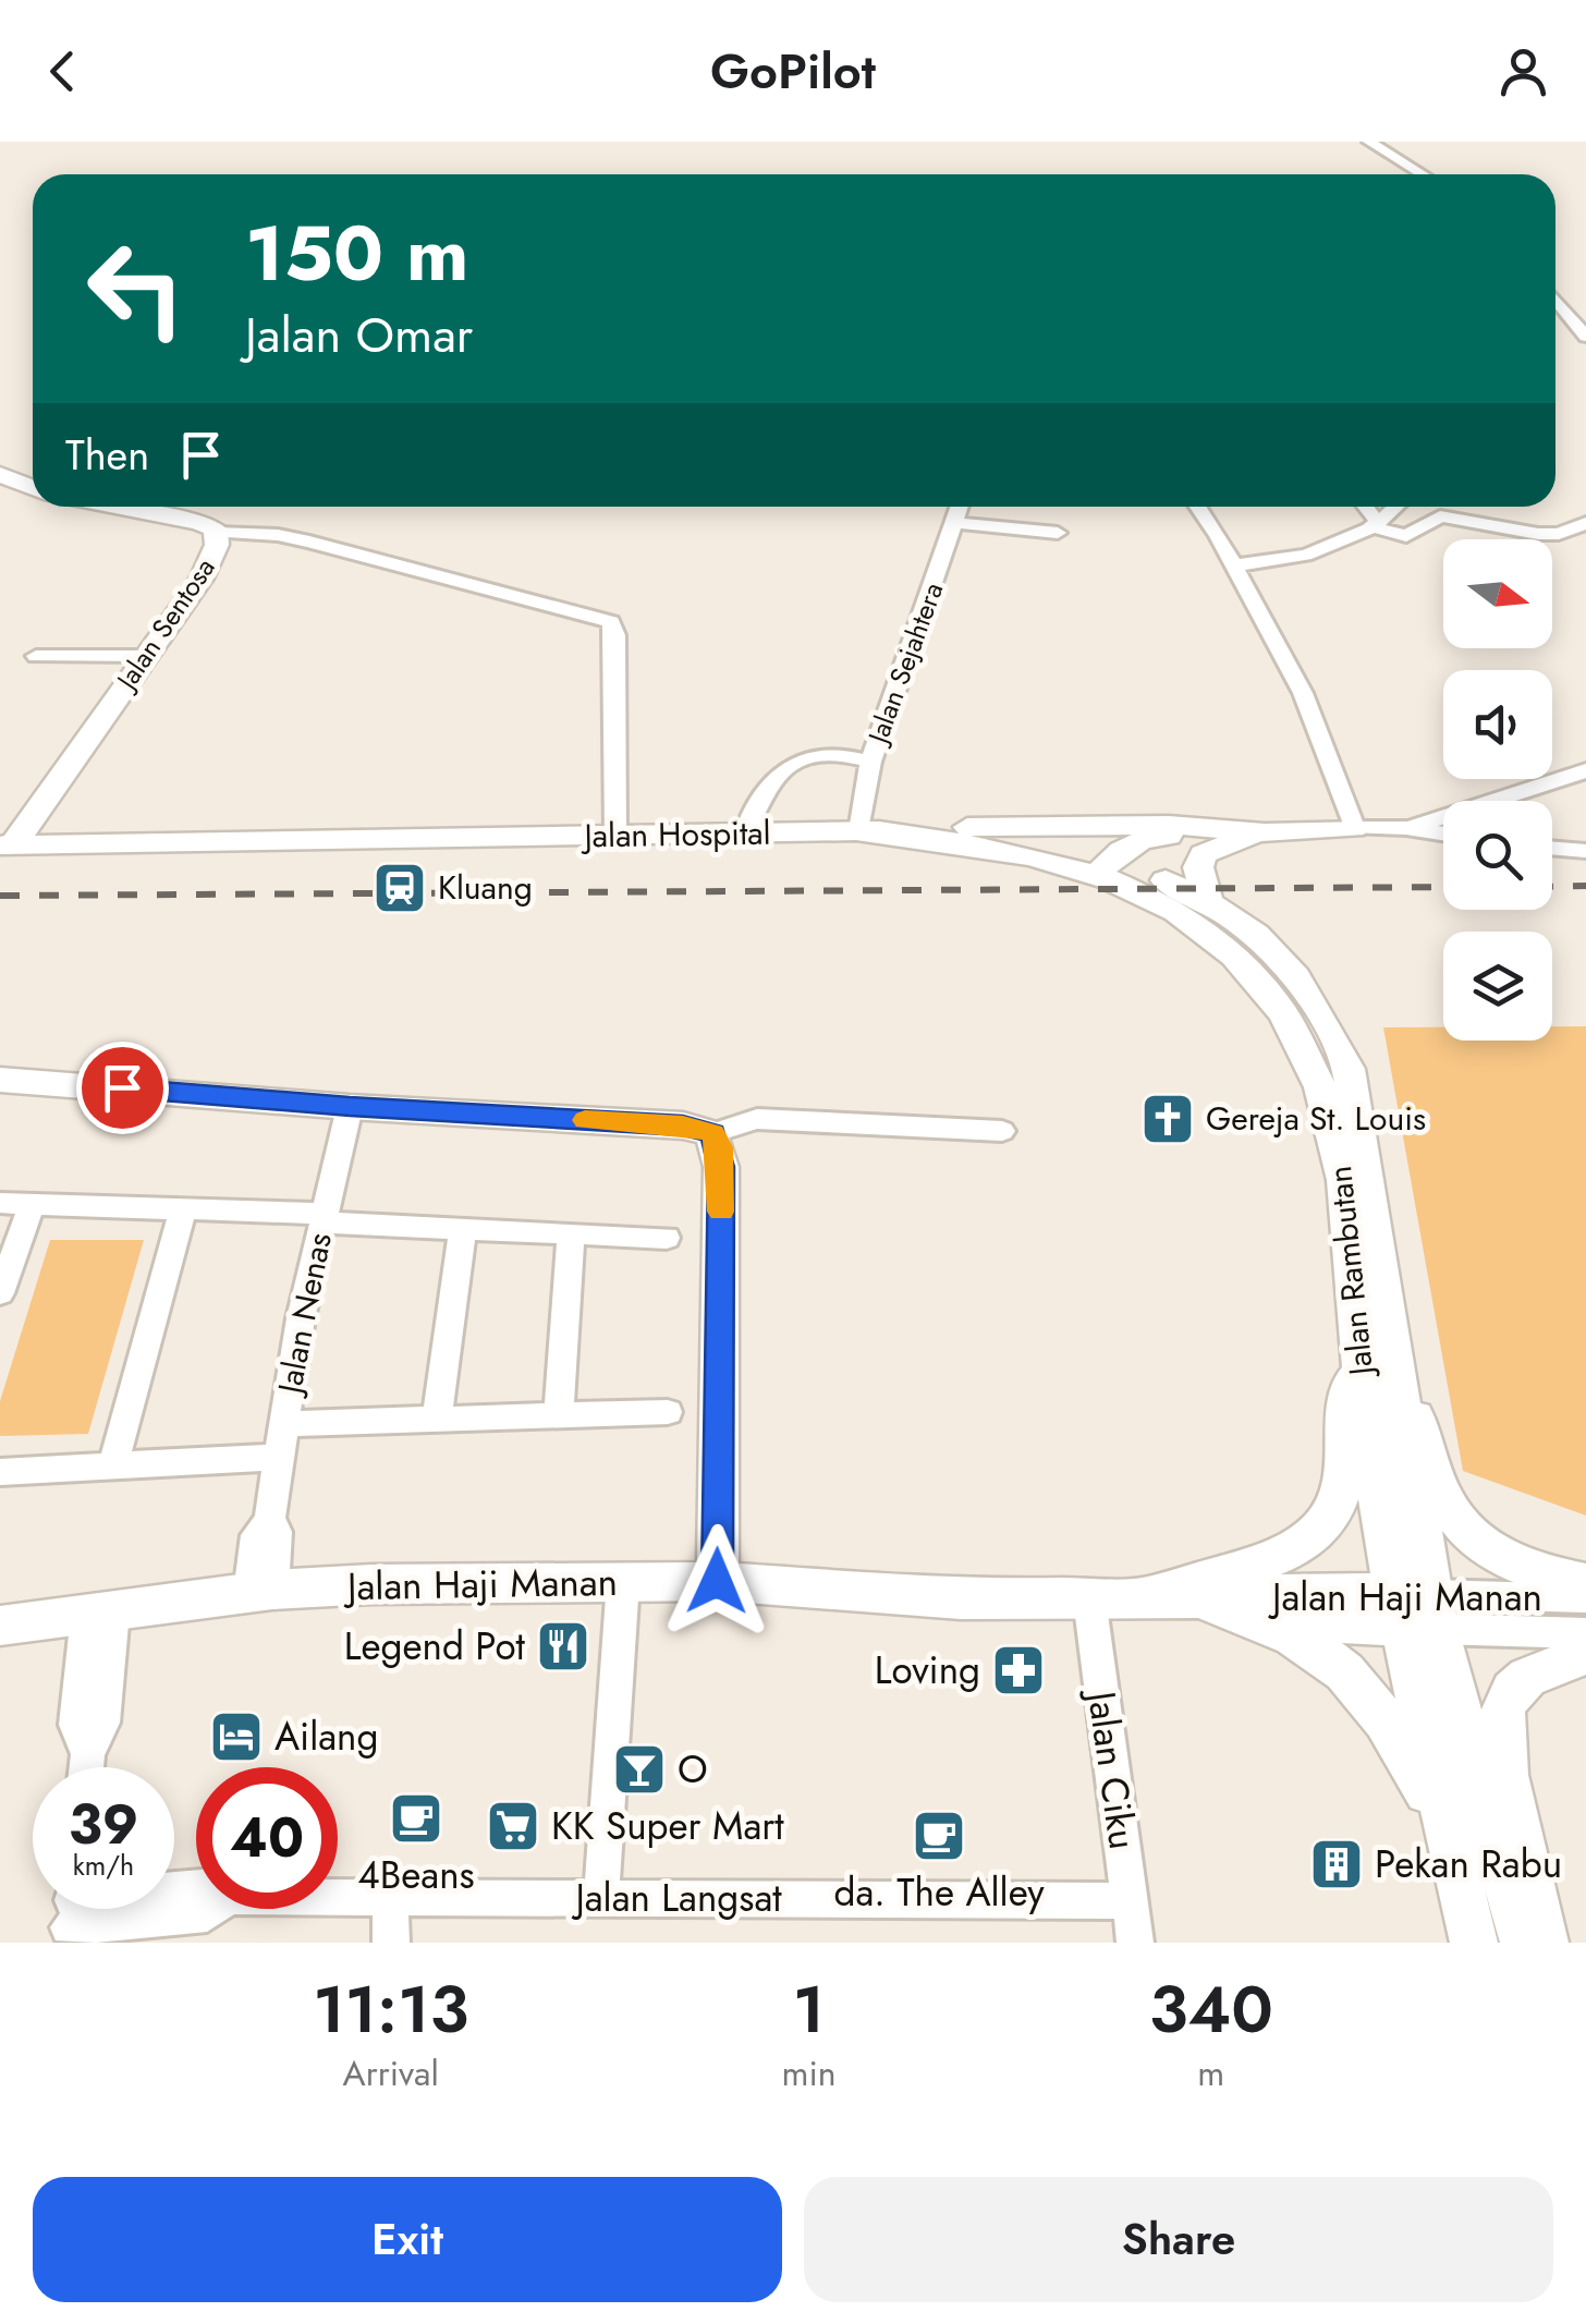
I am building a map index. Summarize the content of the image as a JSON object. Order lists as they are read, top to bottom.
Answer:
{
  "streets": {
    "street": [
      "Jalan Sentosa",
      "Jalan Sejahtera",
      "Jalan Hospital",
      "Jalan Rambutan",
      "Jalan Nenas",
      "Jalan Haji Manan",
      "Jalan Ciku",
      "Jalan Langsat"
    ]
  },
  "crossings": [
    ["Jalan Sentosa", "Jalan Hospital"],
    ["Jalan Sejahtera", "Jalan Hospital"],
    ["Jalan Sejahtera", "Jalan Rambutan"],
    ["Jalan Hospital", "Jalan Rambutan"],
    ["Jalan Rambutan", "Jalan Haji Manan"],
    ["Jalan Nenas", "Jalan Haji Manan"],
    ["Jalan Haji Manan", "Jalan Ciku"],
    ["Jalan Ciku", "Jalan Langsat"]
  ],
  "places": {
    "station": ["Kluang"],
    "church": ["Gereja St. Louis"],
    "restaurant": ["Legend Pot"],
    "pharmacy": ["Loving"],
    "hotel": ["Ailang"],
    "bar": ["O"],
    "cafe": ["4Beans", "da. The Alley"],
    "supermarket": ["KK Super Mart"],
    "building": ["Pekan Rabu"]
  },
  "north": "right",
  "page": {
    "header": "GoPilot",
    "turn": ["150 m", "Jalan Omar"],
    "then": "Then",
    "speed": "39 km/h",
    "limit": "40",
    "eta": [
      "11:13",
      "Arrival",
      "1",
      "min",
      "340",
      "m"
    ],
    "buttons": ["Exit", "Share"]
  }
}
